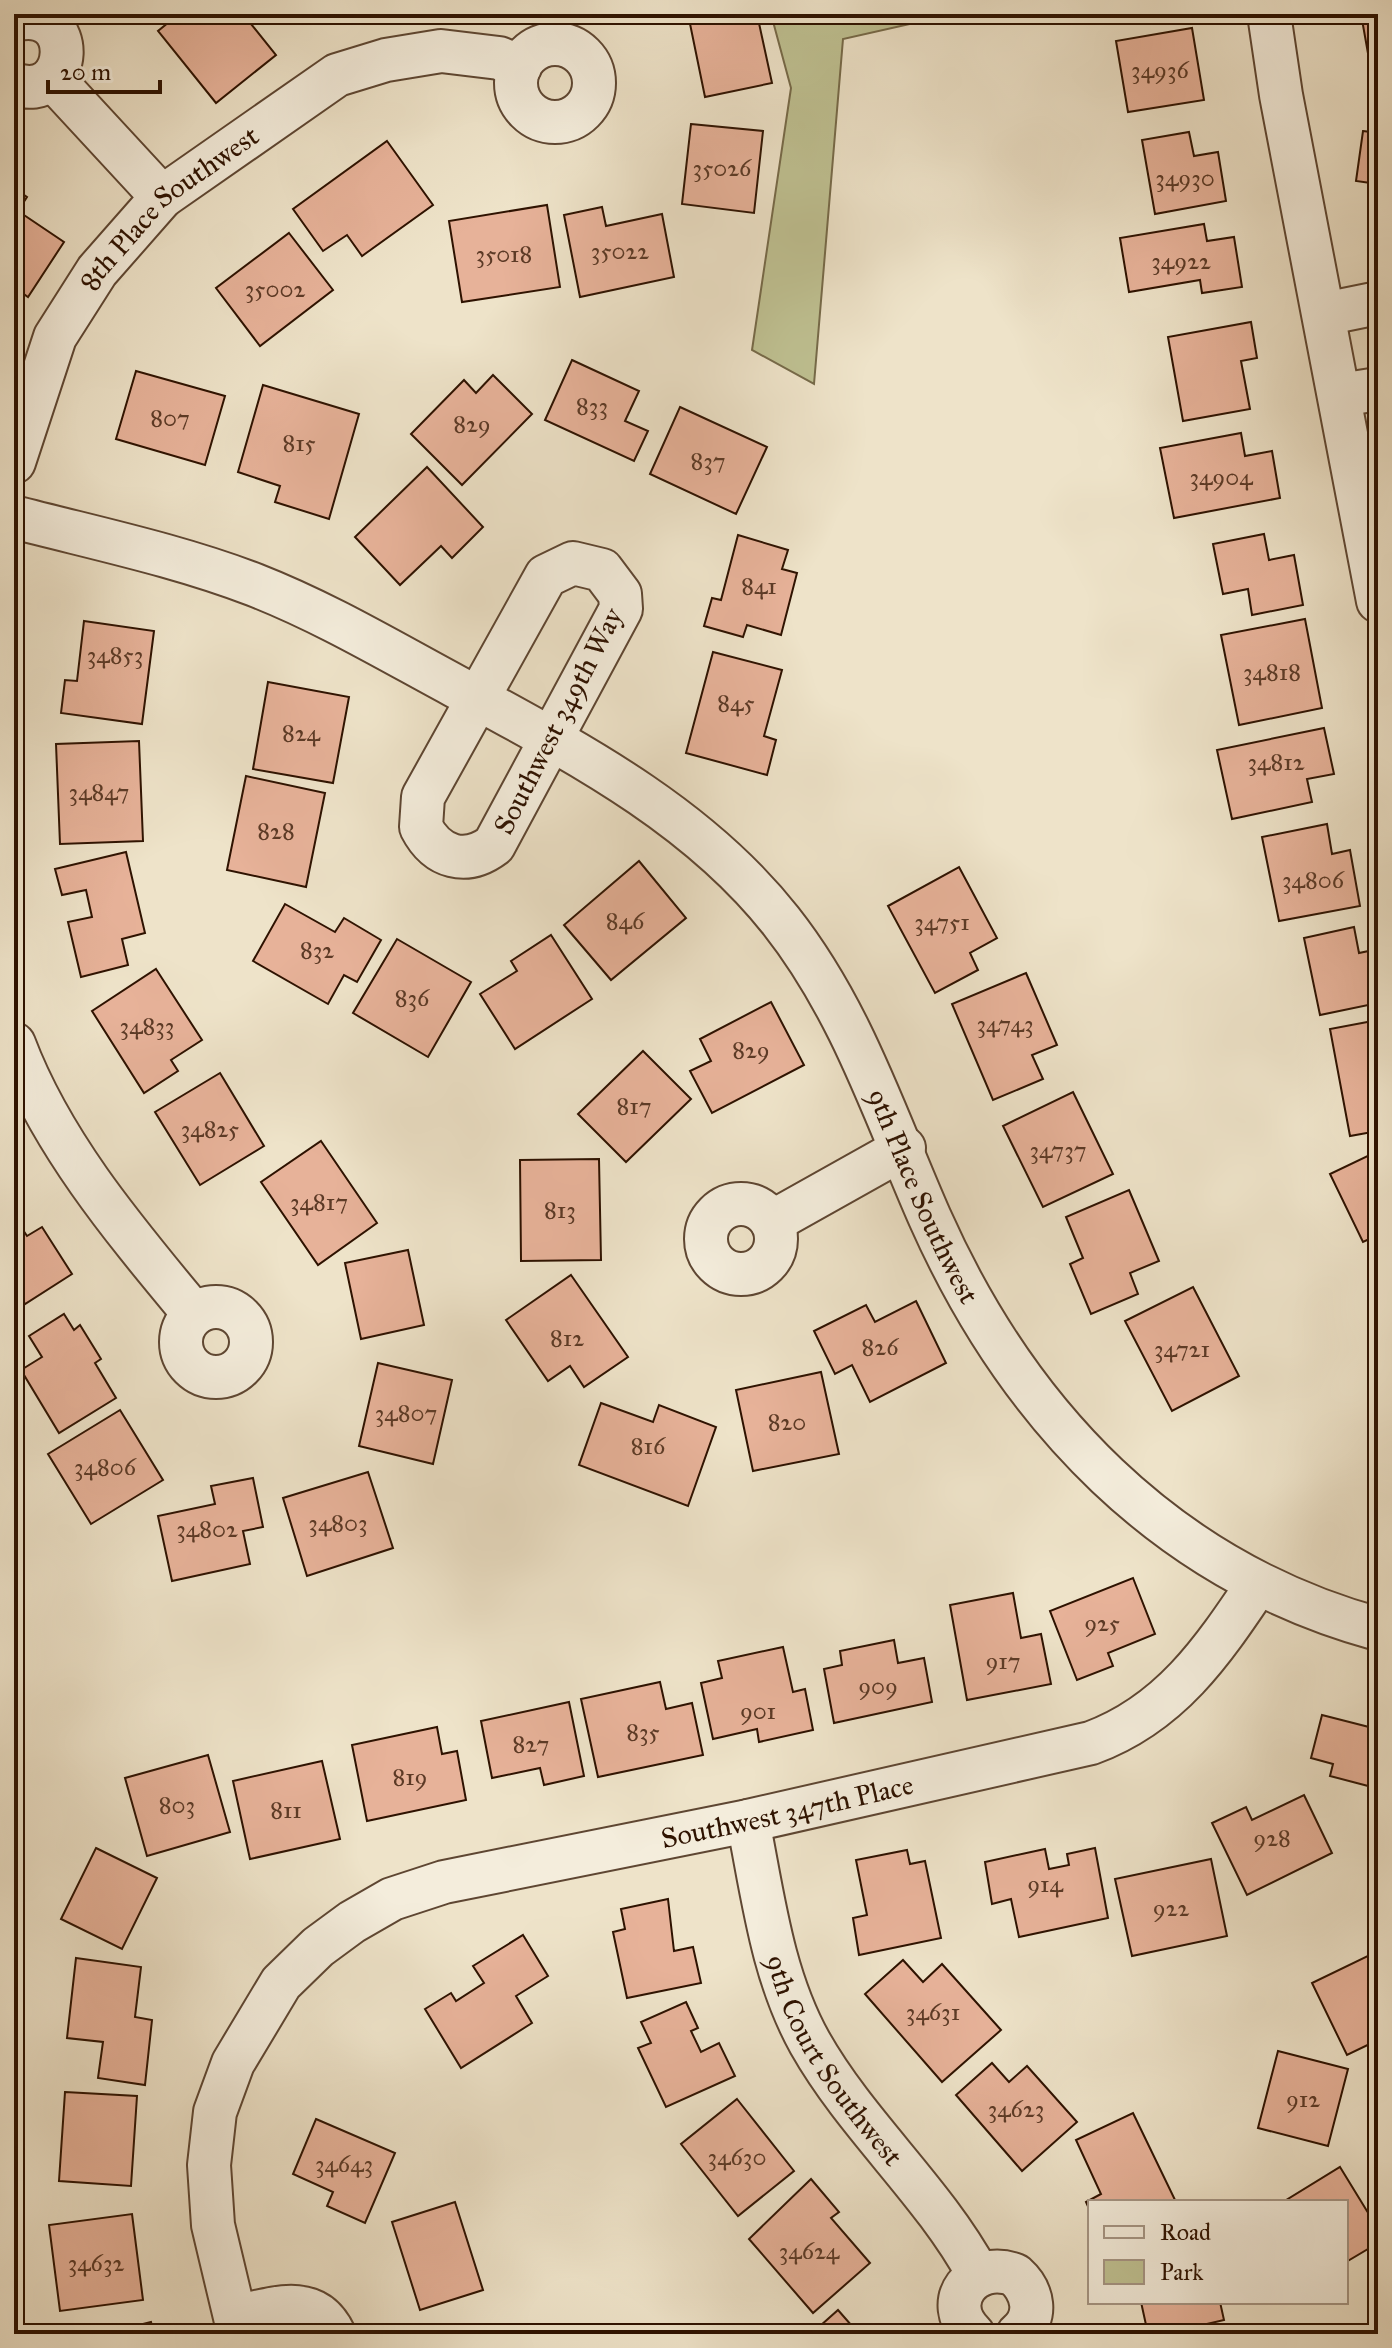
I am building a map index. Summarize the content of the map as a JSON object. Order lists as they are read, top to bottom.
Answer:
{
  "streets": {
    "street": [
      "8th Place Southwest",
      "Southwest 349th Way",
      "9th Place Southwest",
      "Southwest 347th Place",
      "9th Court Southwest"
    ]
  },
  "crossings": [
    ["Southwest 349th Way", "9th Place Southwest"],
    ["9th Place Southwest", "Southwest 347th Place"],
    ["Southwest 347th Place", "9th Court Southwest"]
  ],
  "house_numbers": [
    "34936",
    "35026",
    "34930",
    "35022",
    "35018",
    "34922",
    "35002",
    "833",
    "807",
    "829",
    "815",
    "837",
    "34904",
    "841",
    "34853",
    "34818",
    "845",
    "824",
    "34812",
    "34847",
    "828",
    "34806",
    "846",
    "34751",
    "832",
    "836",
    "34743",
    "34833",
    "829",
    "817",
    "34825",
    "34737",
    "34817",
    "813",
    "812",
    "826",
    "34721",
    "34807",
    "820",
    "816",
    "34806",
    "34803",
    "34802",
    "925",
    "917",
    "909",
    "901",
    "835",
    "827",
    "819",
    "803",
    "811",
    "928",
    "914",
    "922",
    "34631",
    "912",
    "34623",
    "34630",
    "34643",
    "34624",
    "34632"
  ],
  "legend": ["Road", "Park"],
  "scale_bar": "20 m"
}
